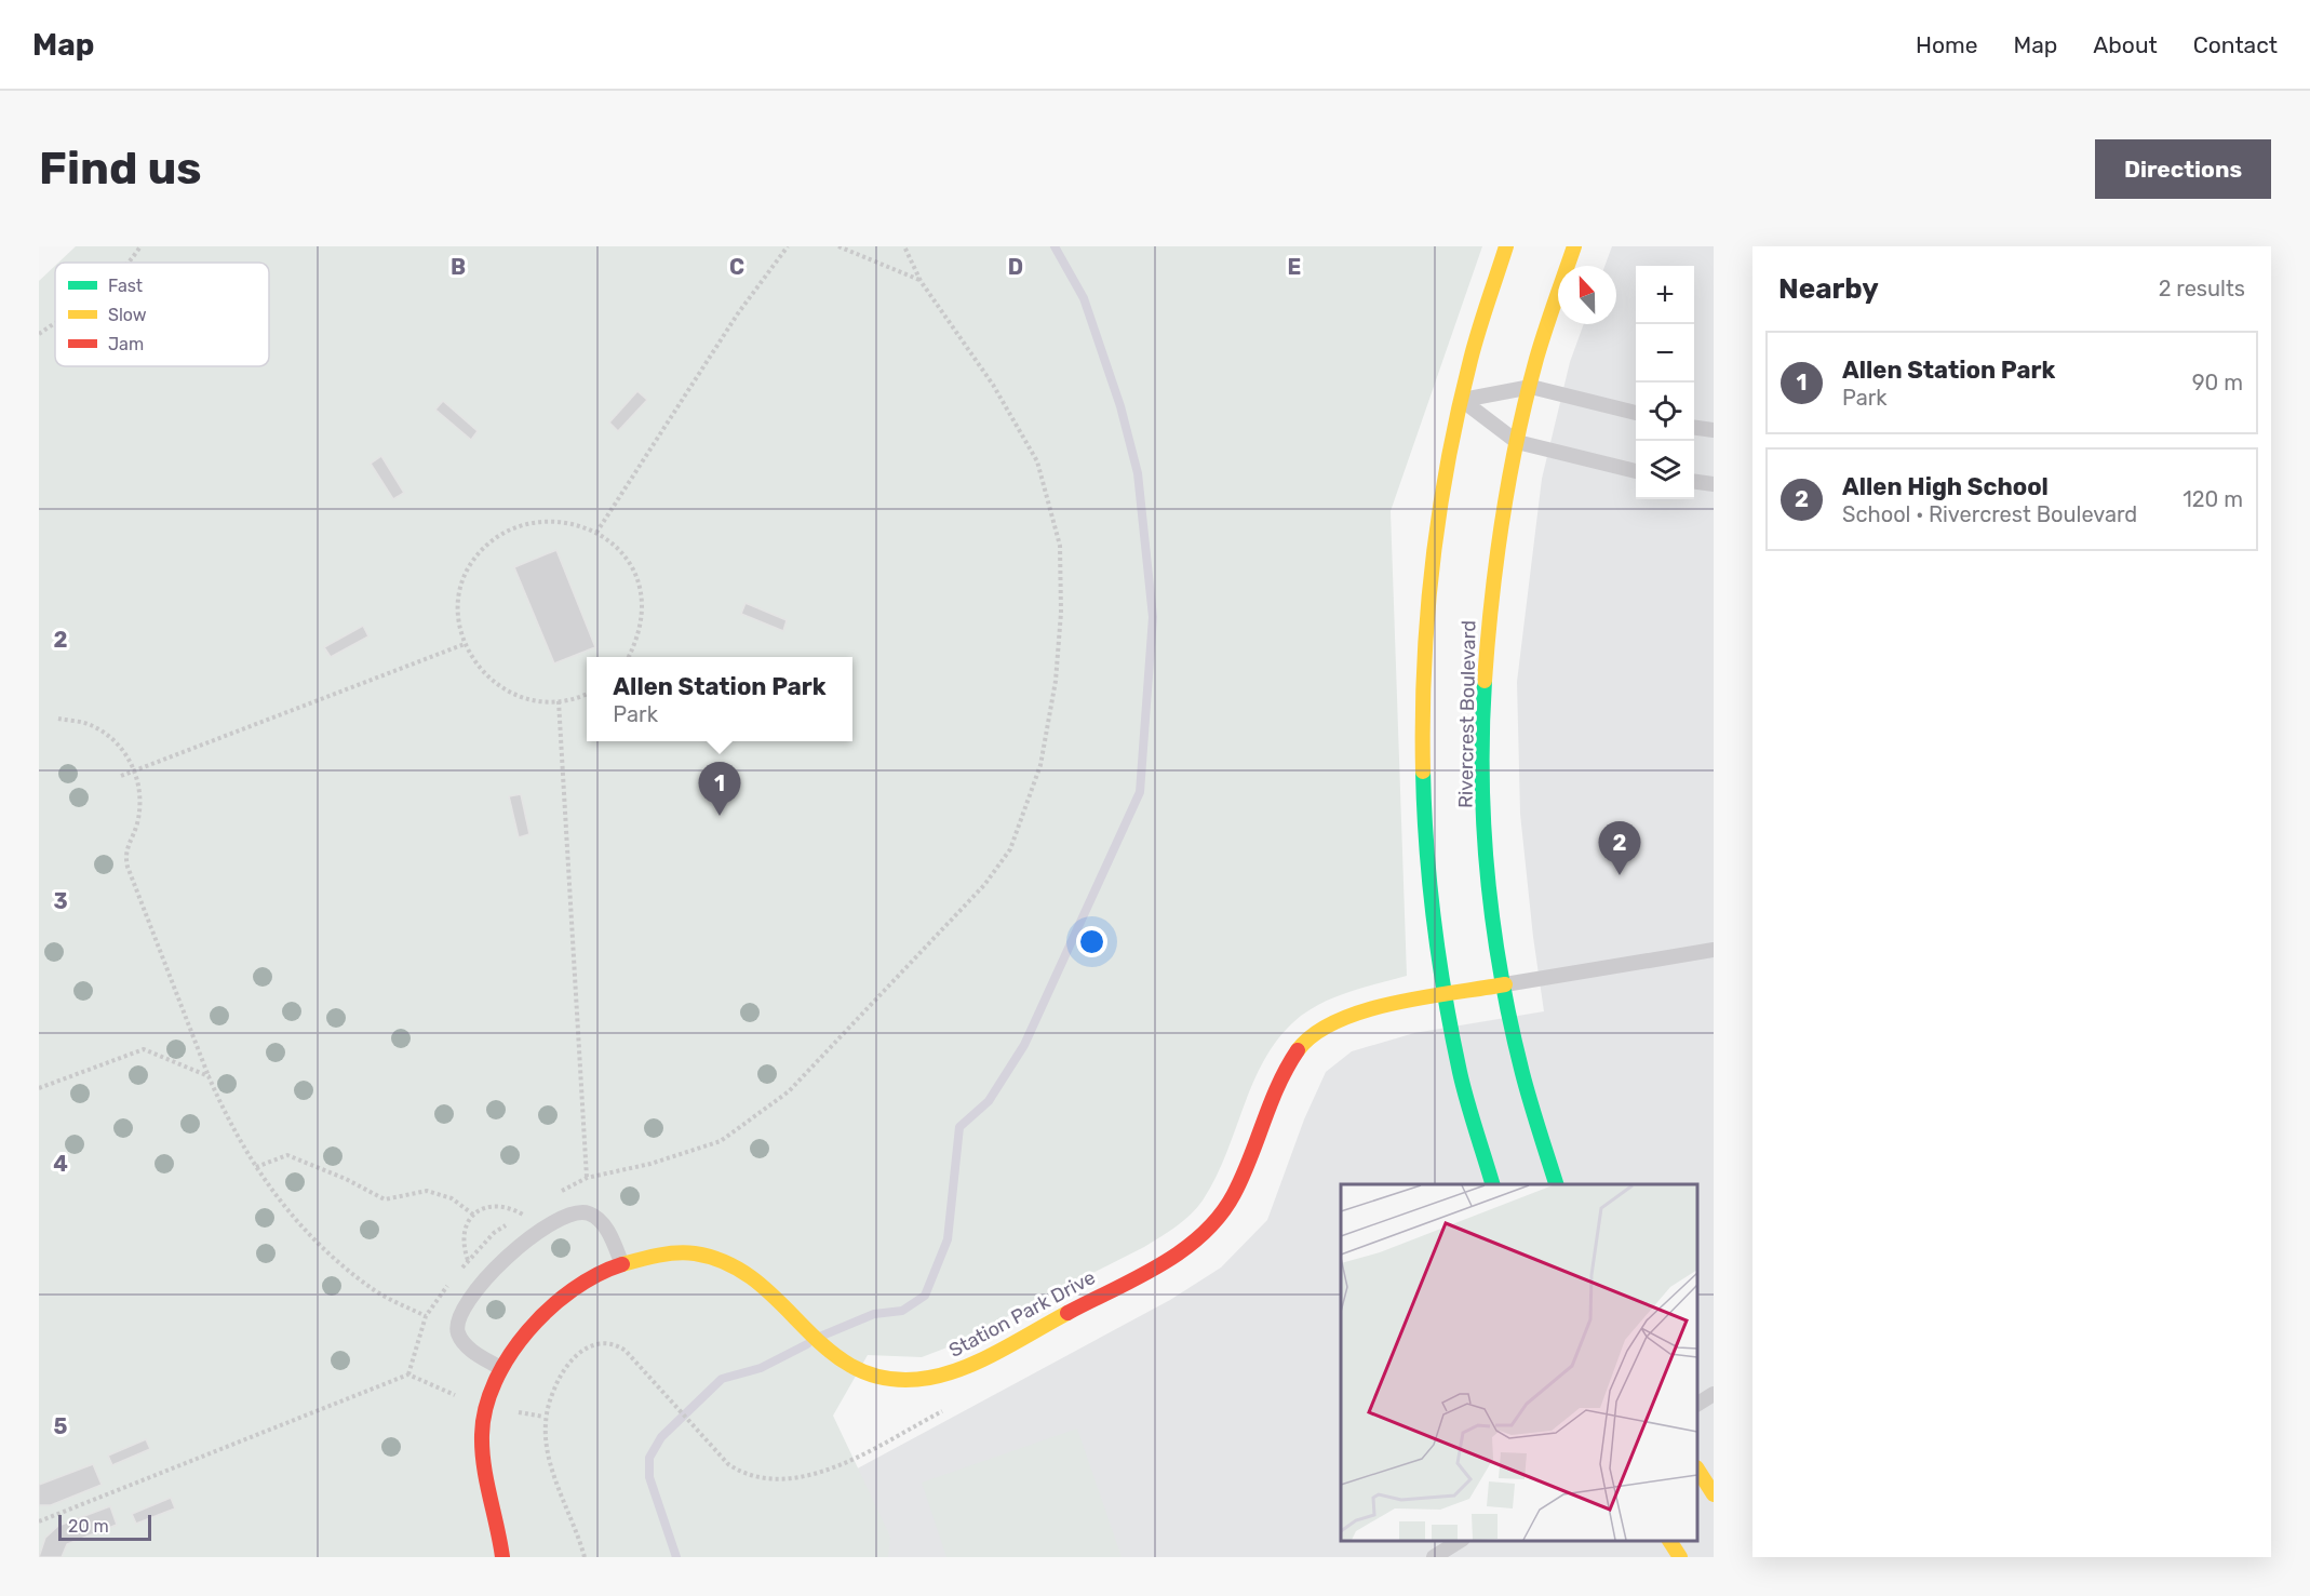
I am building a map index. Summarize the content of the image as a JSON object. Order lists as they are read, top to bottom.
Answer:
{
  "streets": {
    "street": ["Rivercrest Boulevard", "Station Park Drive"]
  },
  "crossings": [
    ["Rivercrest Boulevard", "Station Park Drive"]
  ],
  "legend": ["Fast", "Slow", "Jam"],
  "scale_bar": "20 m",
  "north": "top",
  "page": {
    "header": "Map",
    "nav": [
      "Home",
      "Map",
      "About",
      "Contact"
    ],
    "buttons": "Directions",
    "title": "Find us",
    "heading": ["Nearby", "2 results"],
    "map_buttons": ["+", "−"],
    "list": [
      {
        "mark": "1",
        "name": "Allen Station Park",
        "note": "Park",
        "value": "90 m"
      },
      {
        "mark": "2",
        "name": "Allen High School",
        "note": "School · Rivercrest Boulevard",
        "value": "120 m"
      }
    ],
    "popup": ["Allen Station Park", "Park"],
    "pins": ["1", "2"],
    "scale": "20 m"
  },
  "grid": {
    "columns": [
      "B",
      "C",
      "D",
      "E"
    ],
    "rows": [
      "2",
      "3",
      "4",
      "5"
    ]
  }
}
